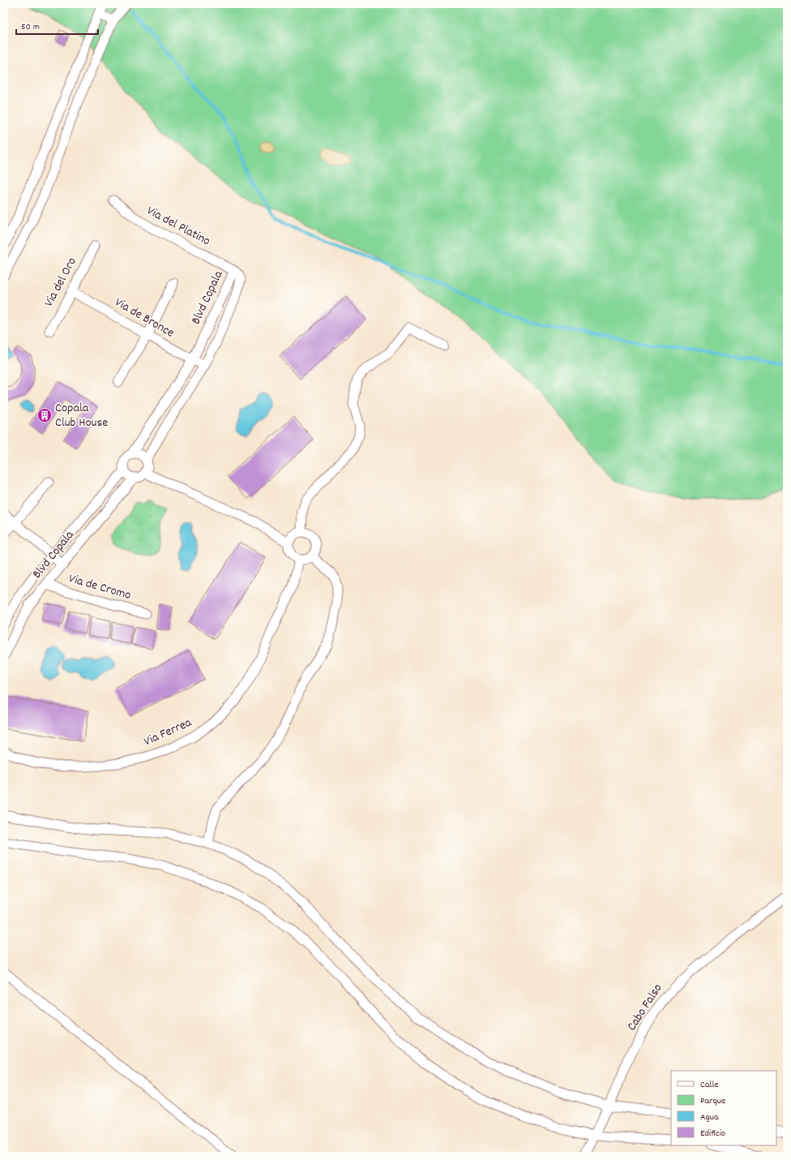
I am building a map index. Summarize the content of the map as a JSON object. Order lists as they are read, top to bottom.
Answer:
{
  "streets": {
    "street": [
      "Via del Platino",
      "Via del Oro",
      "Blvd Copala",
      "Via de Bronce",
      "Via de Cromo",
      "Via Ferrea",
      "Cabo Falso"
    ]
  },
  "crossings": [
    ["Via del Platino", "Blvd Copala"],
    ["Via del Oro", "Via de Bronce"],
    ["Blvd Copala", "Via de Bronce"],
    ["Blvd Copala", "Via de Cromo"]
  ],
  "places": {
    "building": ["Copala Club House"]
  },
  "legend": [
    "Calle",
    "Parque",
    "Agua",
    "Edificio"
  ],
  "scale_bar": "50 m"
}
